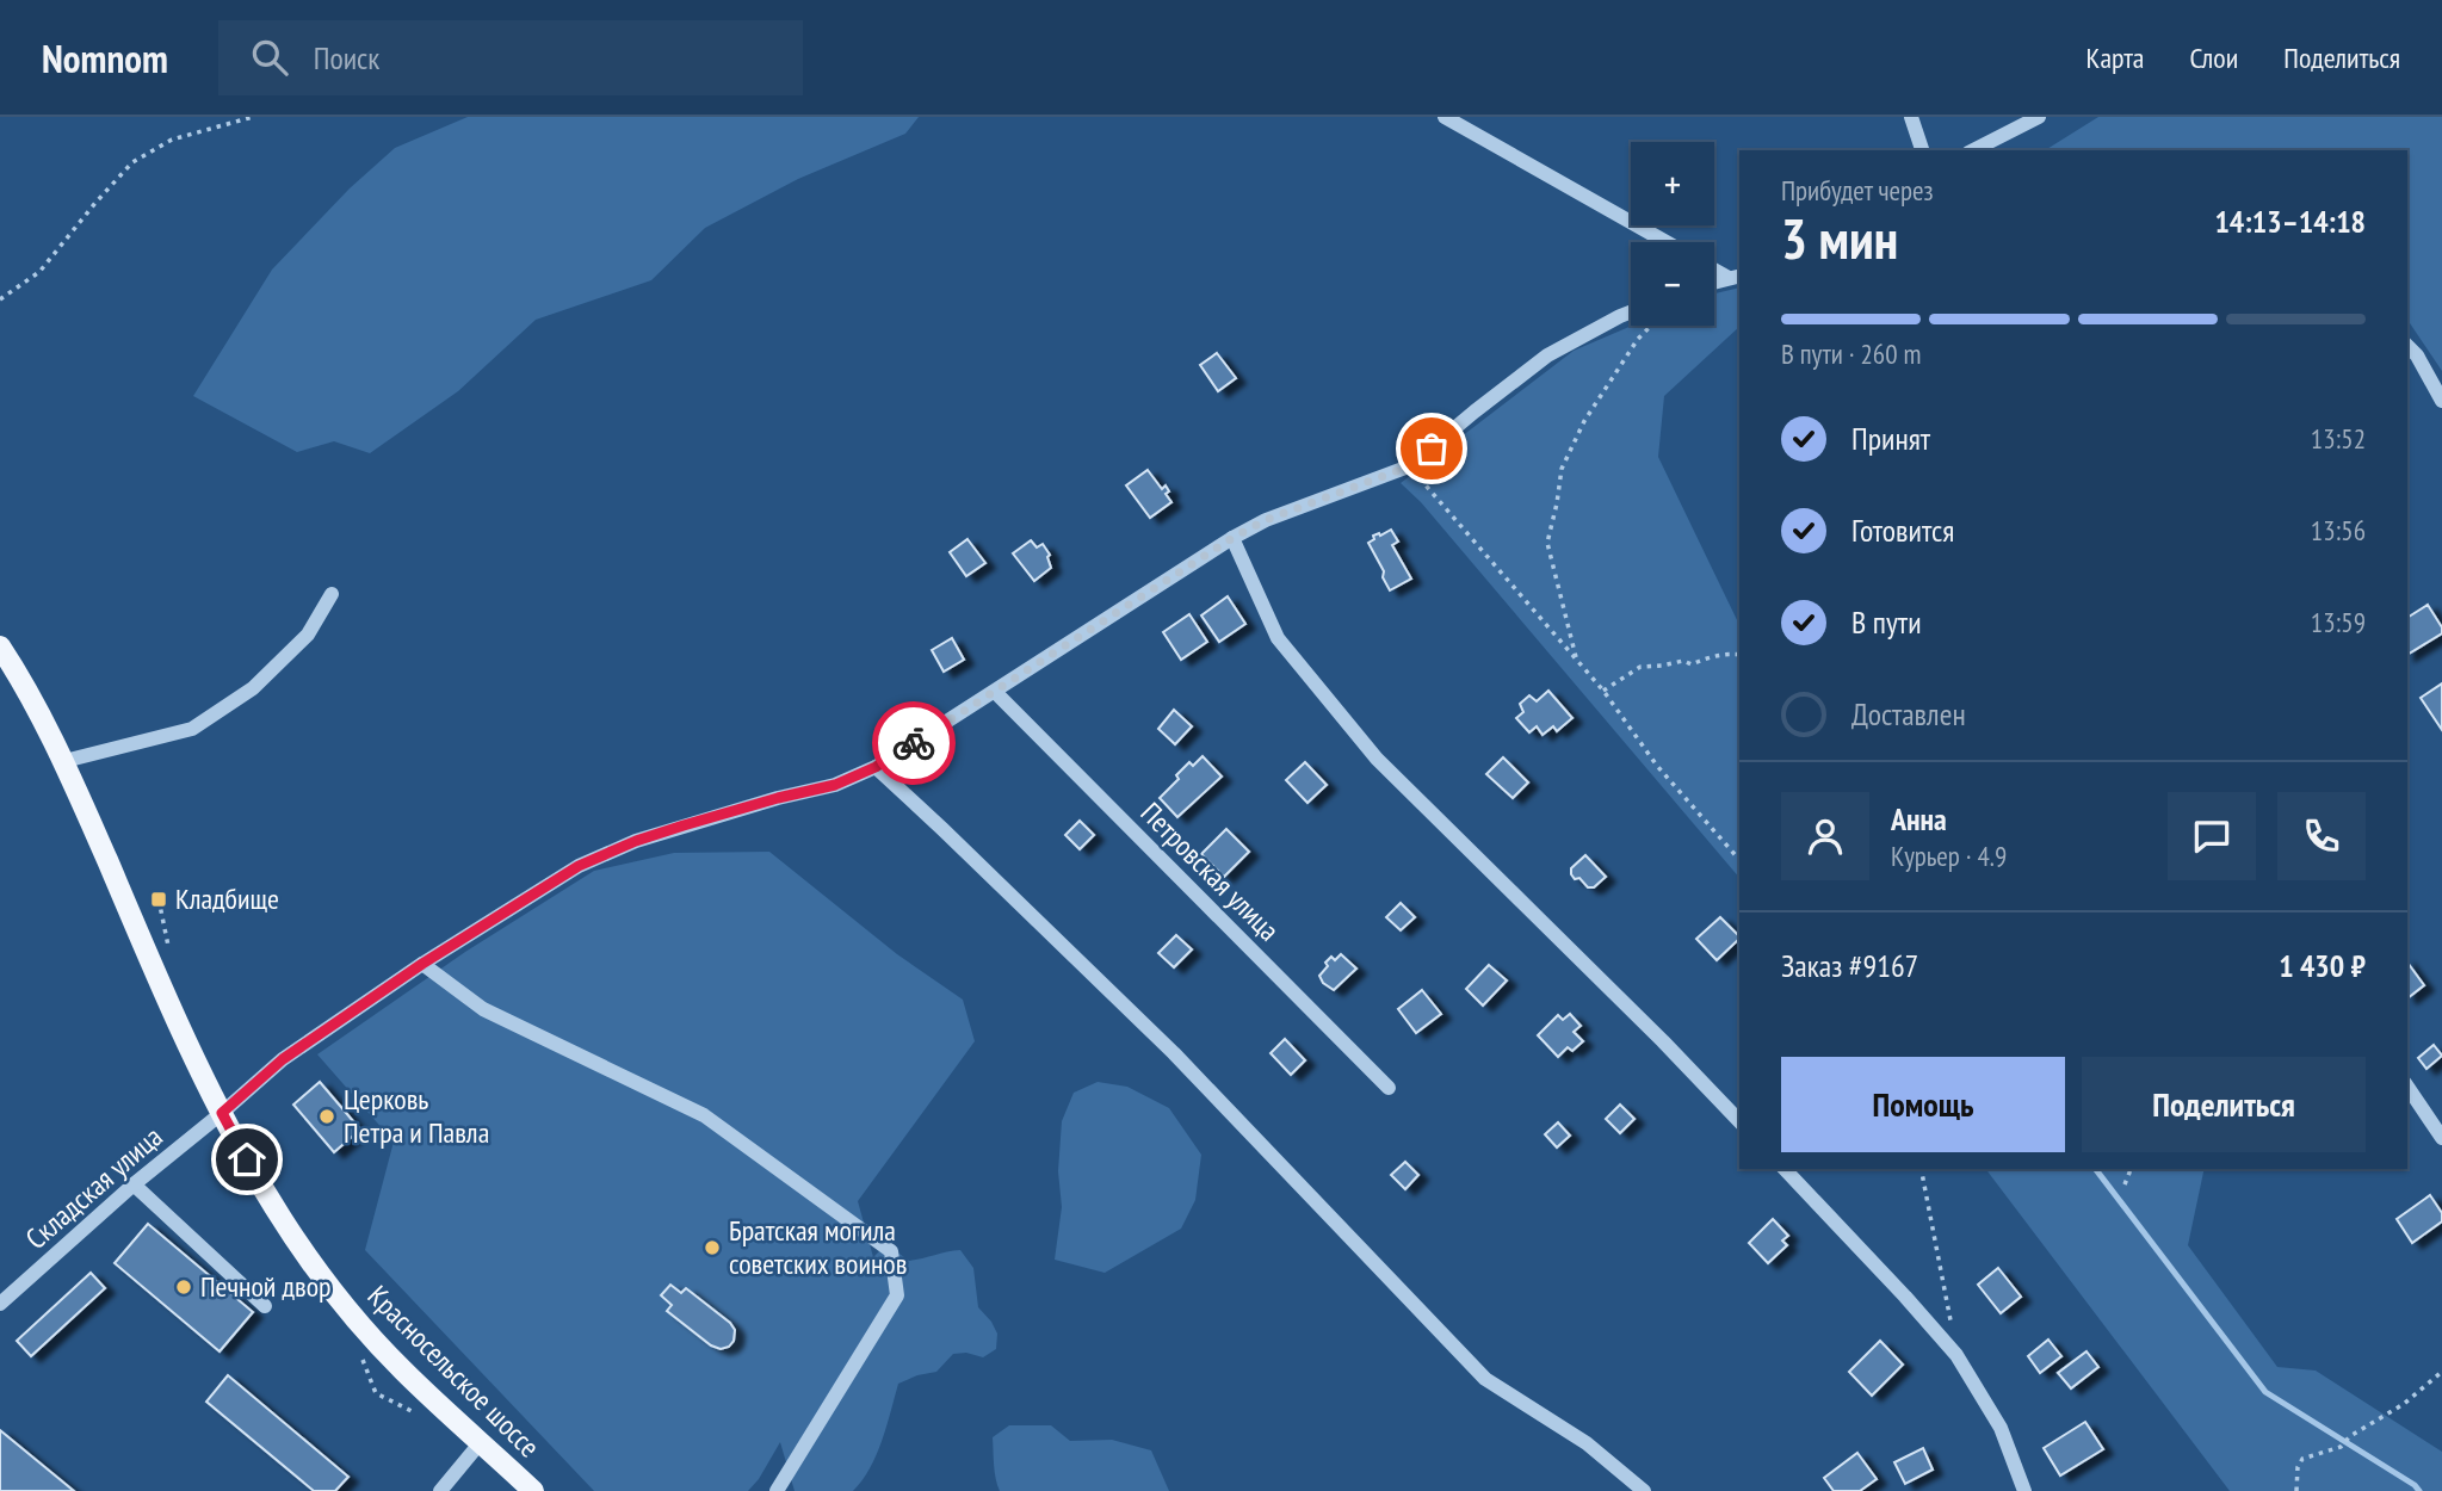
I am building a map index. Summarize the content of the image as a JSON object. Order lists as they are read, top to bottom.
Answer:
{
  "streets": {
    "main road": ["Красносельское шоссе"],
    "street": ["Петровская улица", "Складская улица"]
  },
  "crossings": [
    ["Петровская улица", "Складская улица"],
    ["Складская улица", "Красносельское шоссе"]
  ],
  "places": {
    "transit": ["Кладбище"],
    "other": ["Церковь Петра и Павла", "Братская могила советских воинов", "Печной двор"]
  },
  "page": {
    "header": "Nomnom",
    "search": "Поиск",
    "nav": ["Карта", "Слои", "Поделиться"],
    "map_buttons": ["+", "−"],
    "heading": ["3 мин", "Прибудет через", "14:13–14:18"],
    "panel": [
      "Анна",
      "Курьер · 4.9",
      "Заказ #9167",
      "1 430 ₽"
    ],
    "bar": "В пути · 260 m",
    "list": [
      ["Принят", "13:52"],
      ["Готовится", "13:56"],
      ["В пути", "13:59"],
      "Доставлен"
    ],
    "buttons": ["Помощь", "Поделиться"]
  }
}
